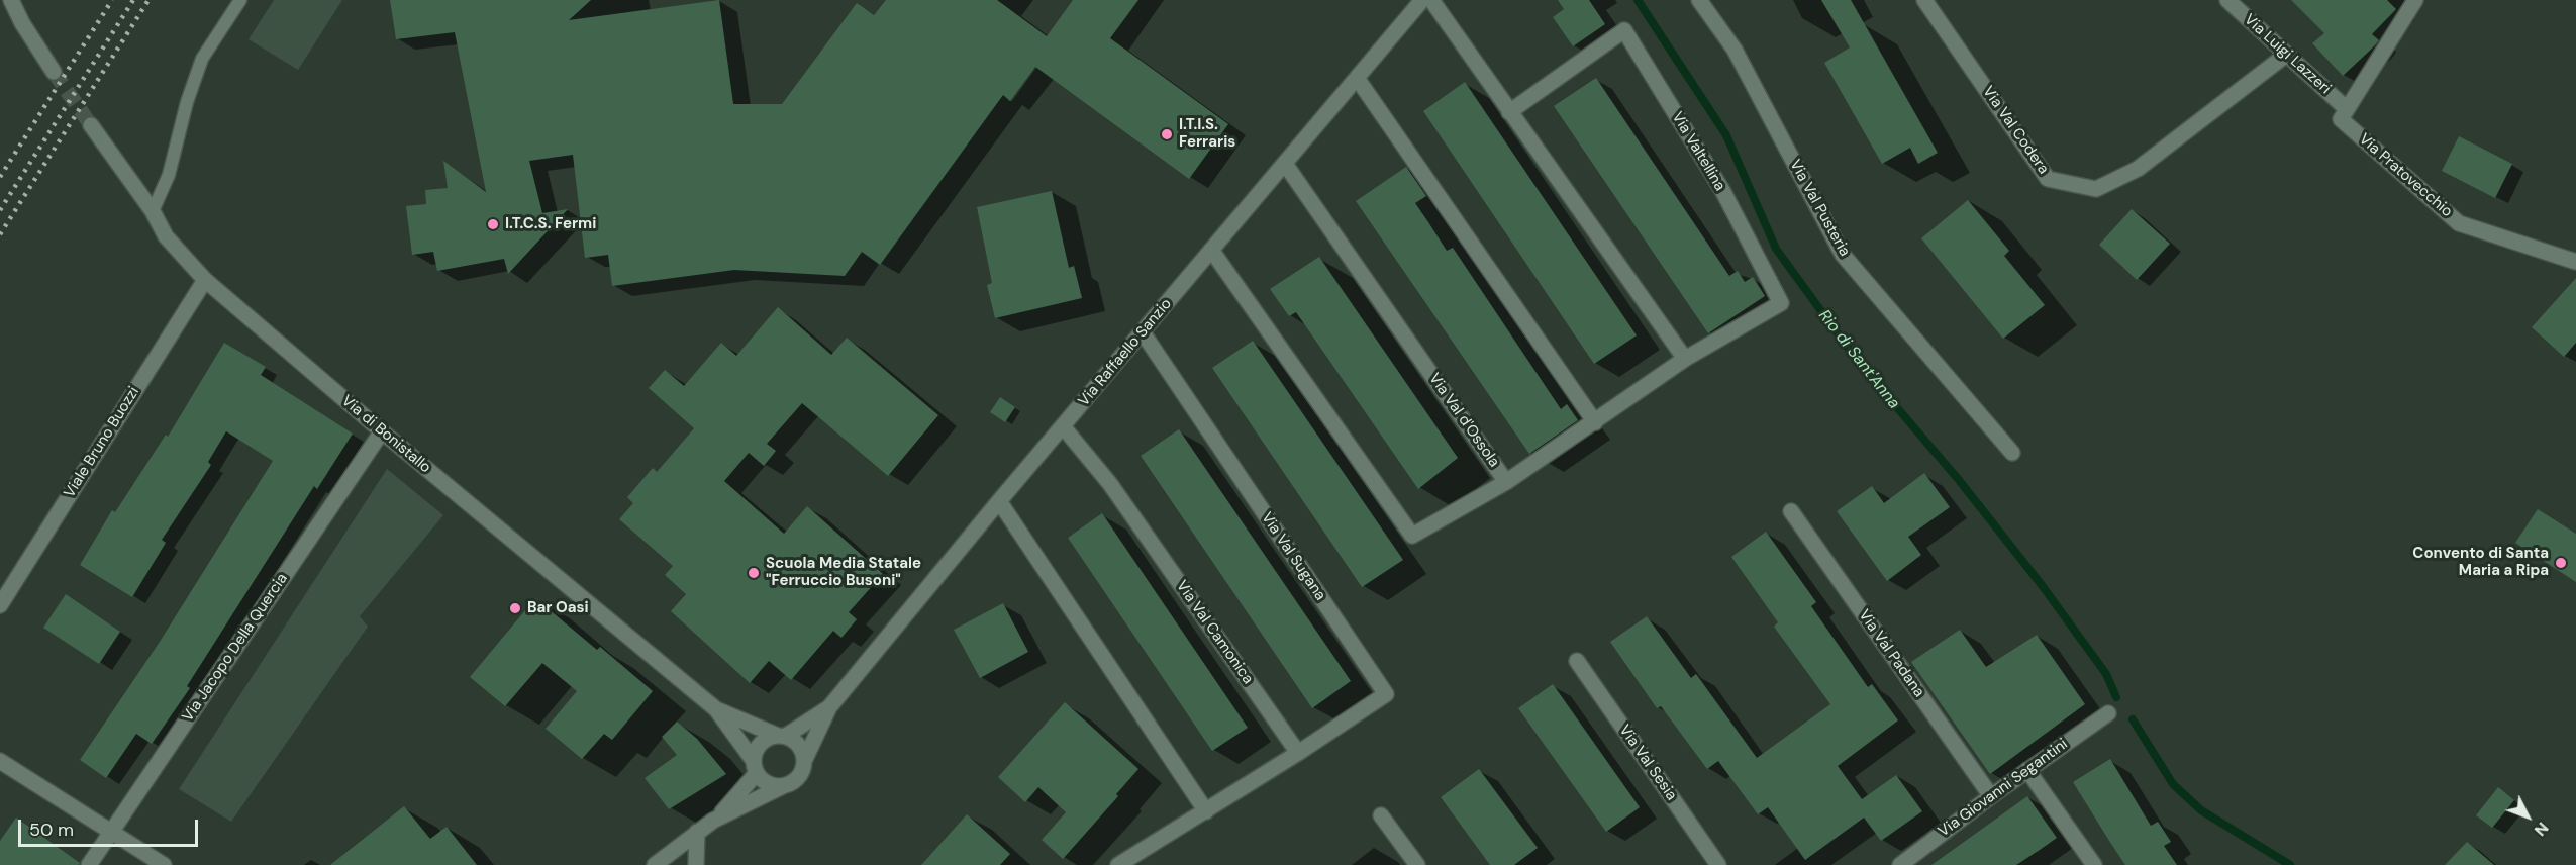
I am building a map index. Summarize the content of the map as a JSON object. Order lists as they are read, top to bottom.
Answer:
{
  "streets": {
    "street": [
      "Via Luigi Lazzeri",
      "Via Val Codera",
      "Via Valtellina",
      "Via Pratovecchio",
      "Via Val Pusteria",
      "Via Raffaello Sanzio",
      "Via Val d'Ossola",
      "Via di Bonistallo",
      "Viale Bruno Buozzi",
      "Via Val Sugana",
      "Via Val Camonica",
      "Via Jacopo Della Quercia",
      "Via Val Padana",
      "Via Val Sesia",
      "Via Giovanni Segantini"
    ]
  },
  "crossings": [
    ["Via Luigi Lazzeri", "Via Val Codera"],
    ["Via Luigi Lazzeri", "Via Pratovecchio"],
    ["Via Valtellina", "Via Val d'Ossola"],
    ["Via Raffaello Sanzio", "Via Val d'Ossola"],
    ["Via Raffaello Sanzio", "Via di Bonistallo"],
    ["Via Raffaello Sanzio", "Via Val Sugana"],
    ["Via Raffaello Sanzio", "Via Val Camonica"],
    ["Via di Bonistallo", "Viale Bruno Buozzi"],
    ["Via di Bonistallo", "Via Jacopo Della Quercia"],
    ["Via Val Sugana", "Via Val Camonica"],
    ["Via Val Padana", "Via Giovanni Segantini"]
  ],
  "water": ["Rio di Sant'Anna"],
  "places": [
    "I.T.I.S. Ferraris",
    "I.T.C.S. Fermi",
    "Convento di Santa Maria a Ripa",
    "Scuola Media Statale \"Ferruccio Busoni\"",
    "Bar Oasi"
  ],
  "scale_bar": "50 m",
  "north": "bottom right"
}
